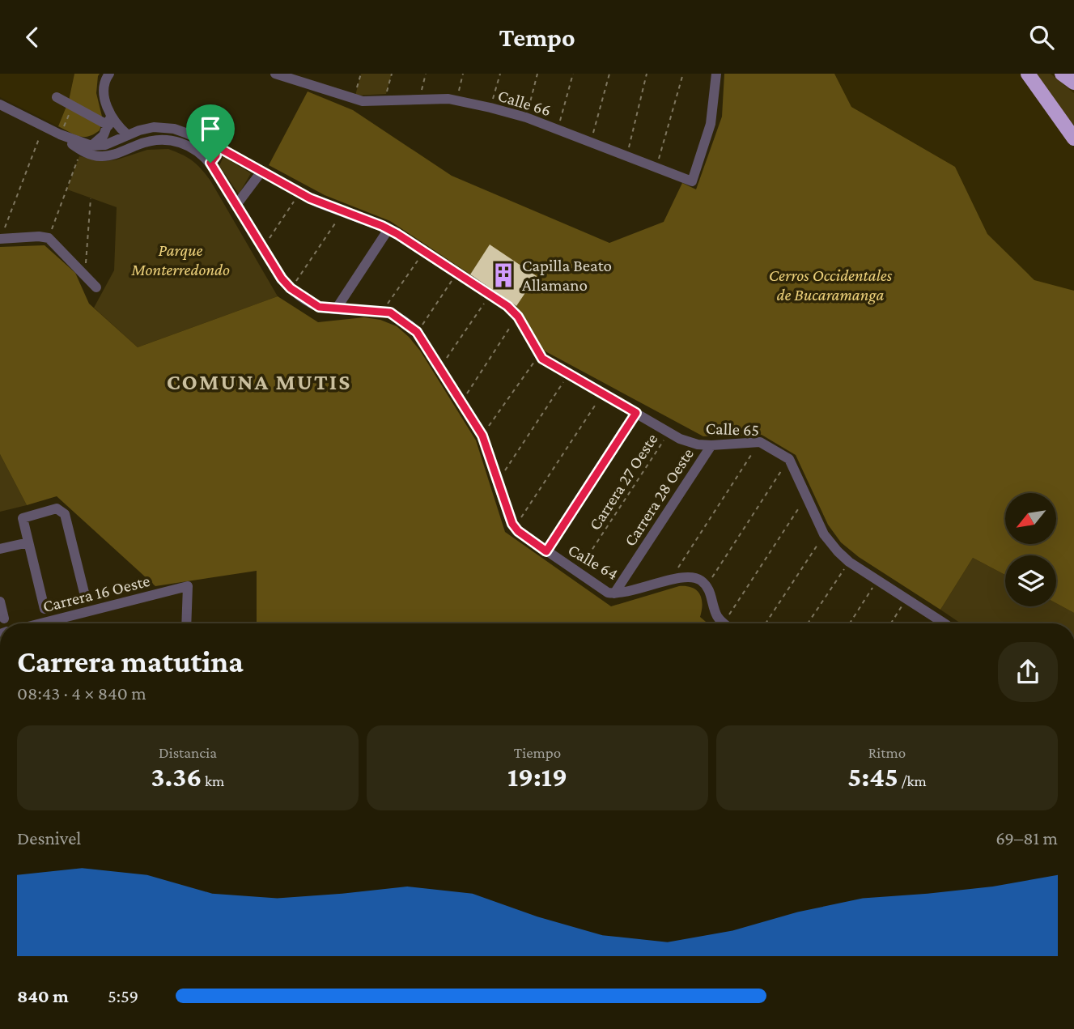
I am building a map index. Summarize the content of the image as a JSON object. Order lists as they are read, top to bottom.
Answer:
{
  "streets": {
    "street": [
      "Calle 66",
      "Calle 65",
      "Carrera 28 Oeste",
      "Calle 64",
      "Carrera 16 Oeste"
    ],
    "path": ["Carrera 27 Oeste"]
  },
  "crossings": [
    ["Calle 65", "Carrera 27 Oeste"],
    ["Calle 65", "Carrera 28 Oeste"],
    ["Carrera 27 Oeste", "Calle 64"],
    ["Carrera 28 Oeste", "Calle 64"]
  ],
  "districts": ["COMUNA MUTIS"],
  "parks": ["Parque Monterredondo", "Cerros Occidentales de Bucaramanga"],
  "places": {
    "building": ["Capilla Beato Allamano"]
  },
  "north": "bottom left",
  "page": {
    "header": "Tempo",
    "heading": ["Carrera matutina", "08:43 · 4 × 840 m"],
    "stats": [
      ["Distancia", "3.36 km"],
      ["Tiempo", "19:19"],
      ["Ritmo", "5:45 /km"]
    ],
    "chart": ["Desnivel", "69–81 m"],
    "list": [
      {
        "name": "840 m",
        "note": "5:59"
      }
    ]
  }
}
